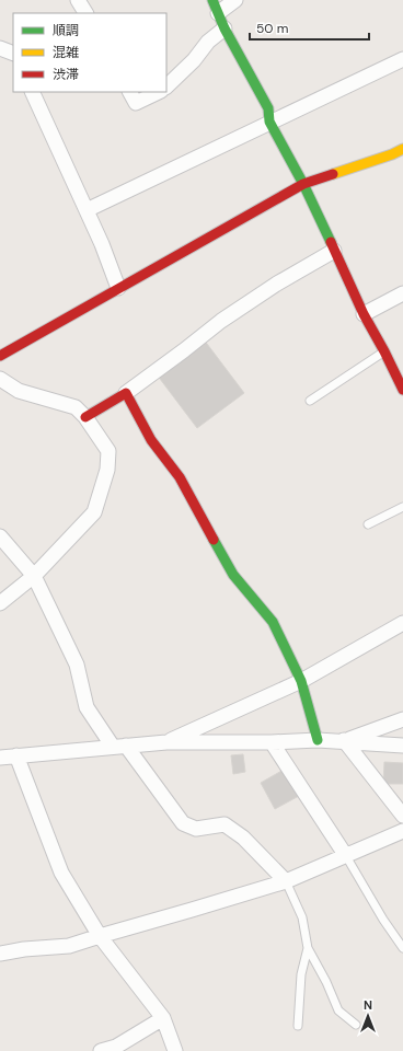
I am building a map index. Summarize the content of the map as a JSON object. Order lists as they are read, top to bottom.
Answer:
{
  "legend": ["順調", "混雑", "渋滞"],
  "scale_bar": "50 m",
  "north": "top"
}
